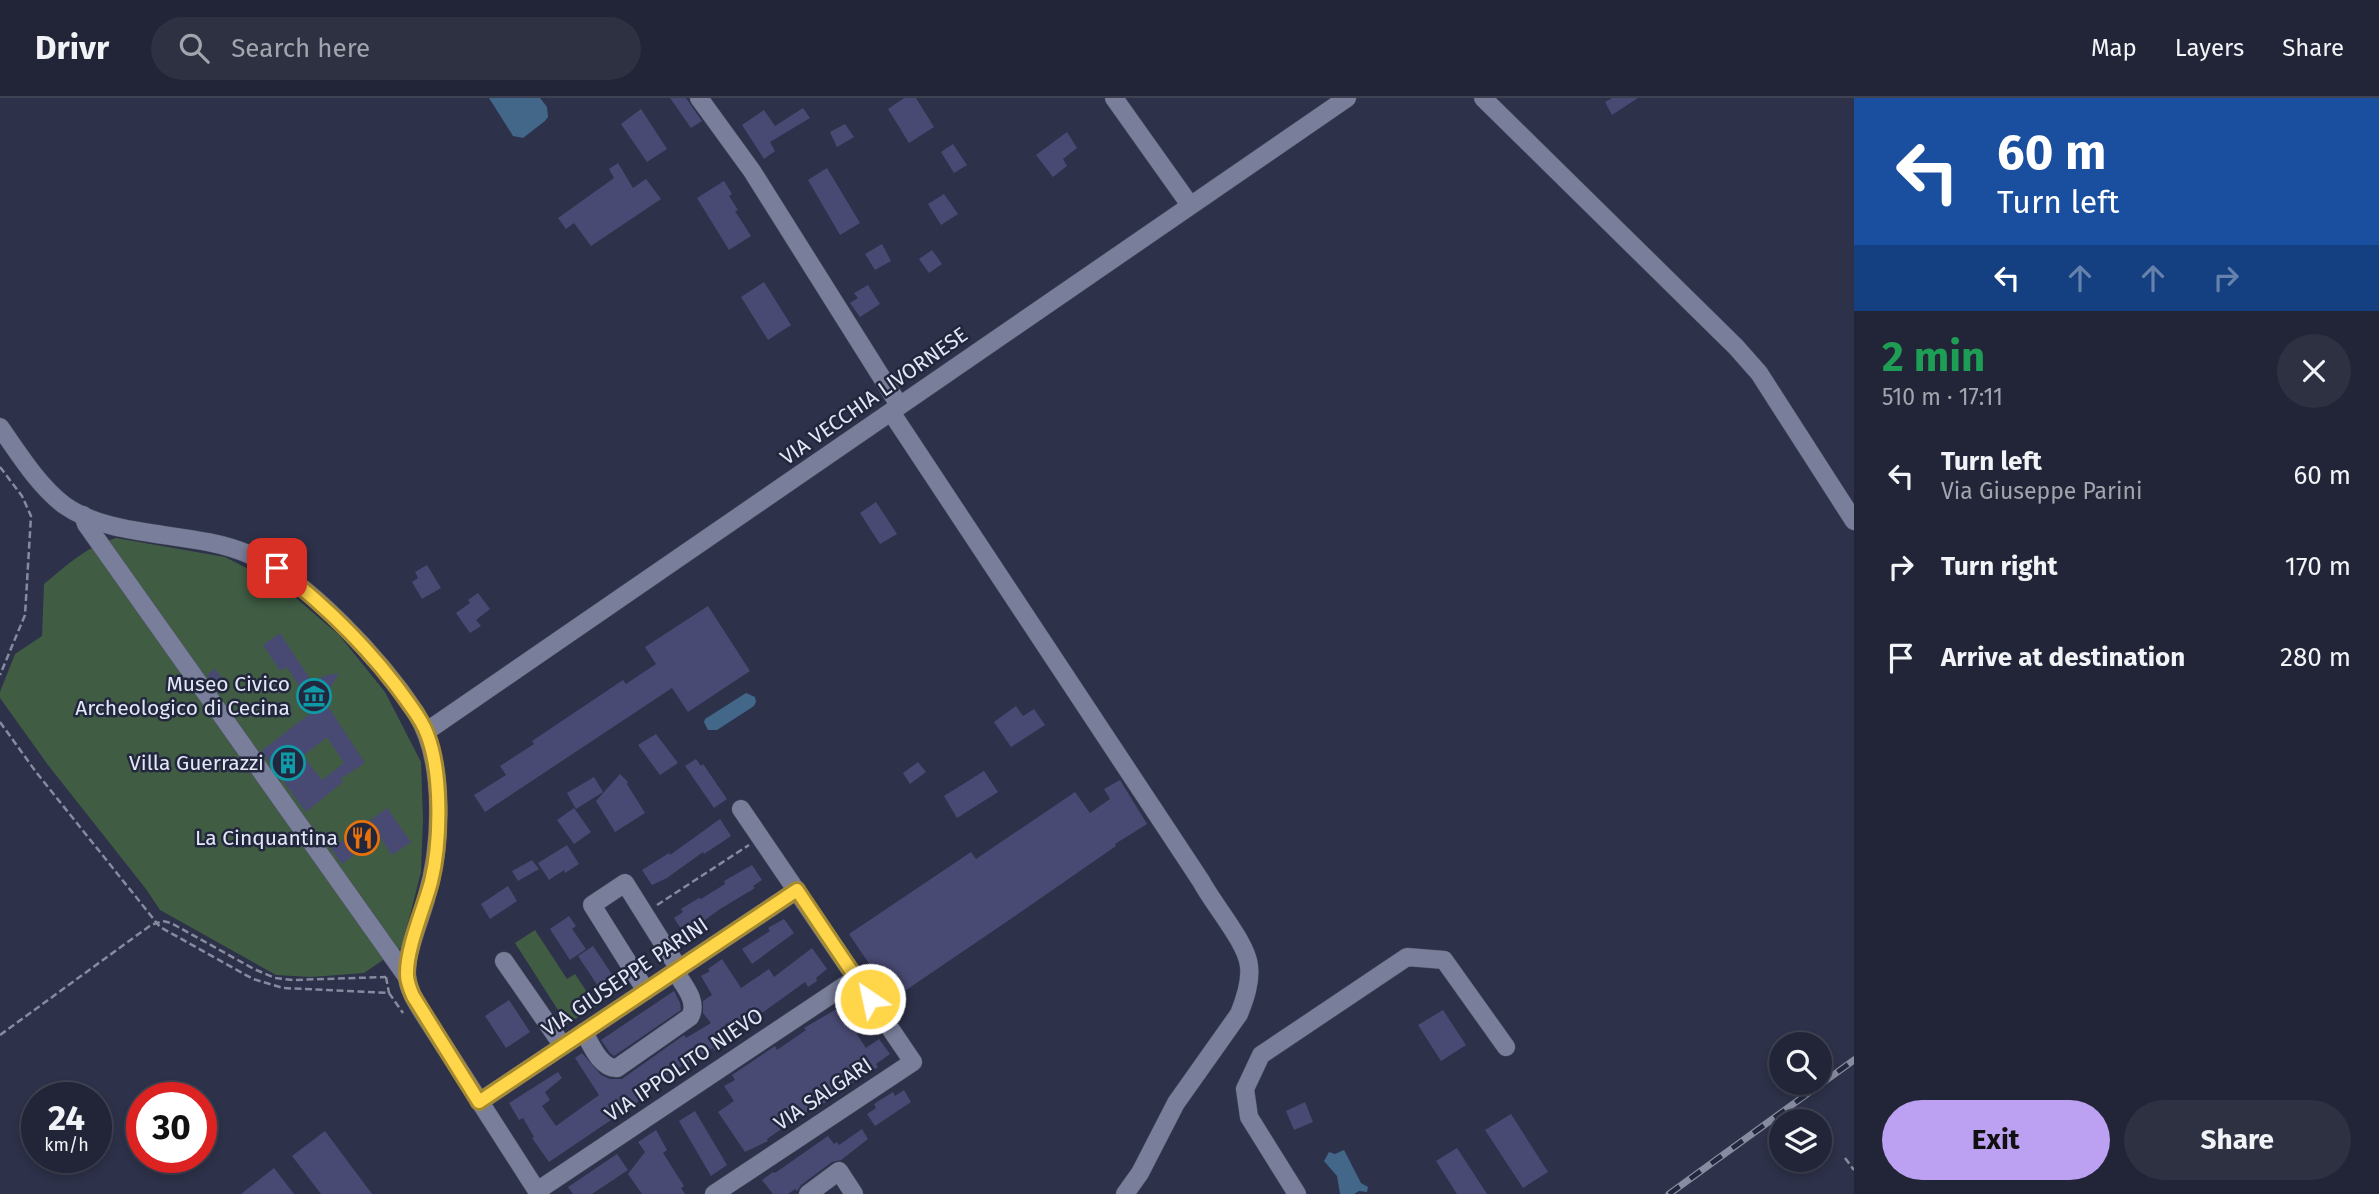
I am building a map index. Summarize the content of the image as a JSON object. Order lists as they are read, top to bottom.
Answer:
{
  "streets": {
    "street": [
      "VIA VECCHIA LIVORNESE",
      "VIA GIUSEPPE PARINI",
      "VIA IPPOLITO NIEVO",
      "VIA SALGARI"
    ]
  },
  "crossings": [
    ["VIA GIUSEPPE PARINI", "VIA SALGARI"],
    ["VIA IPPOLITO NIEVO", "VIA SALGARI"]
  ],
  "places": {
    "museum": ["Museo Civico Archeologico di Cecina"],
    "building": ["Villa Guerrazzi"],
    "restaurant": ["La Cinquantina"]
  },
  "page": {
    "header": "Drivr",
    "search": "Search here",
    "nav": ["Map", "Layers", "Share"],
    "turn": ["60 m", "Turn left"],
    "heading": ["2 min", "510 m · 17:11"],
    "list": [
      {
        "name": "Turn left",
        "note": "Via Giuseppe Parini",
        "value": "60 m"
      },
      {
        "name": "Turn right",
        "value": "170 m"
      },
      {
        "name": "Arrive at destination",
        "value": "280 m"
      }
    ],
    "speed": "24 km/h",
    "limit": "30",
    "buttons": ["Exit", "Share"]
  }
}
